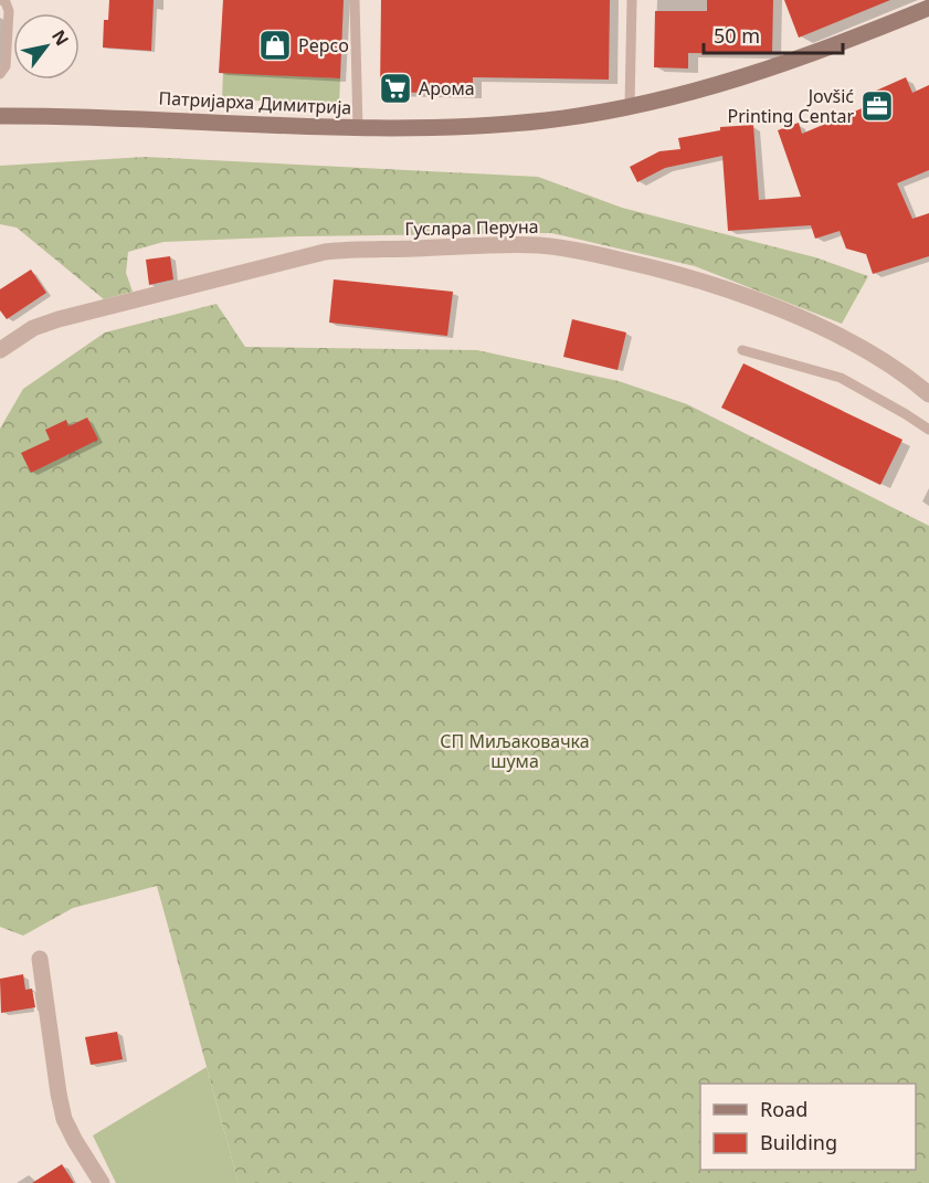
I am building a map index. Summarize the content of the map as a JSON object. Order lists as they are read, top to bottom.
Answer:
{
  "streets": {
    "main road": ["Патријарха Димитрија"],
    "street": ["Гуслара Перуна"]
  },
  "parks": ["СП Миљаковачка шума"],
  "places": {
    "shop": ["Pepco"],
    "supermarket": ["Арома"],
    "office": ["Jovšić Printing Centar"]
  },
  "legend": ["Road", "Building"],
  "scale_bar": "50 m",
  "north": "top right"
}
